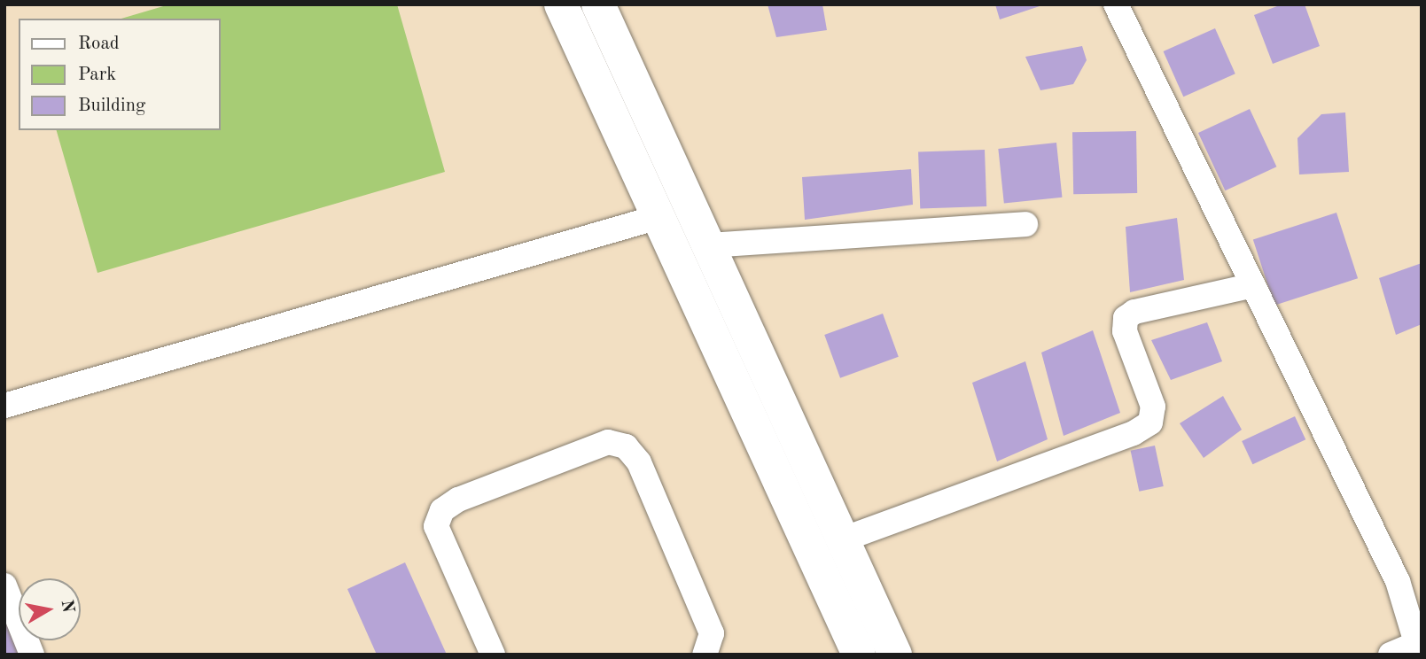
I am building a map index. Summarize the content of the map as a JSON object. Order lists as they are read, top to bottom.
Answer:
{
  "legend": ["Road", "Park", "Building"],
  "north": "right"
}
